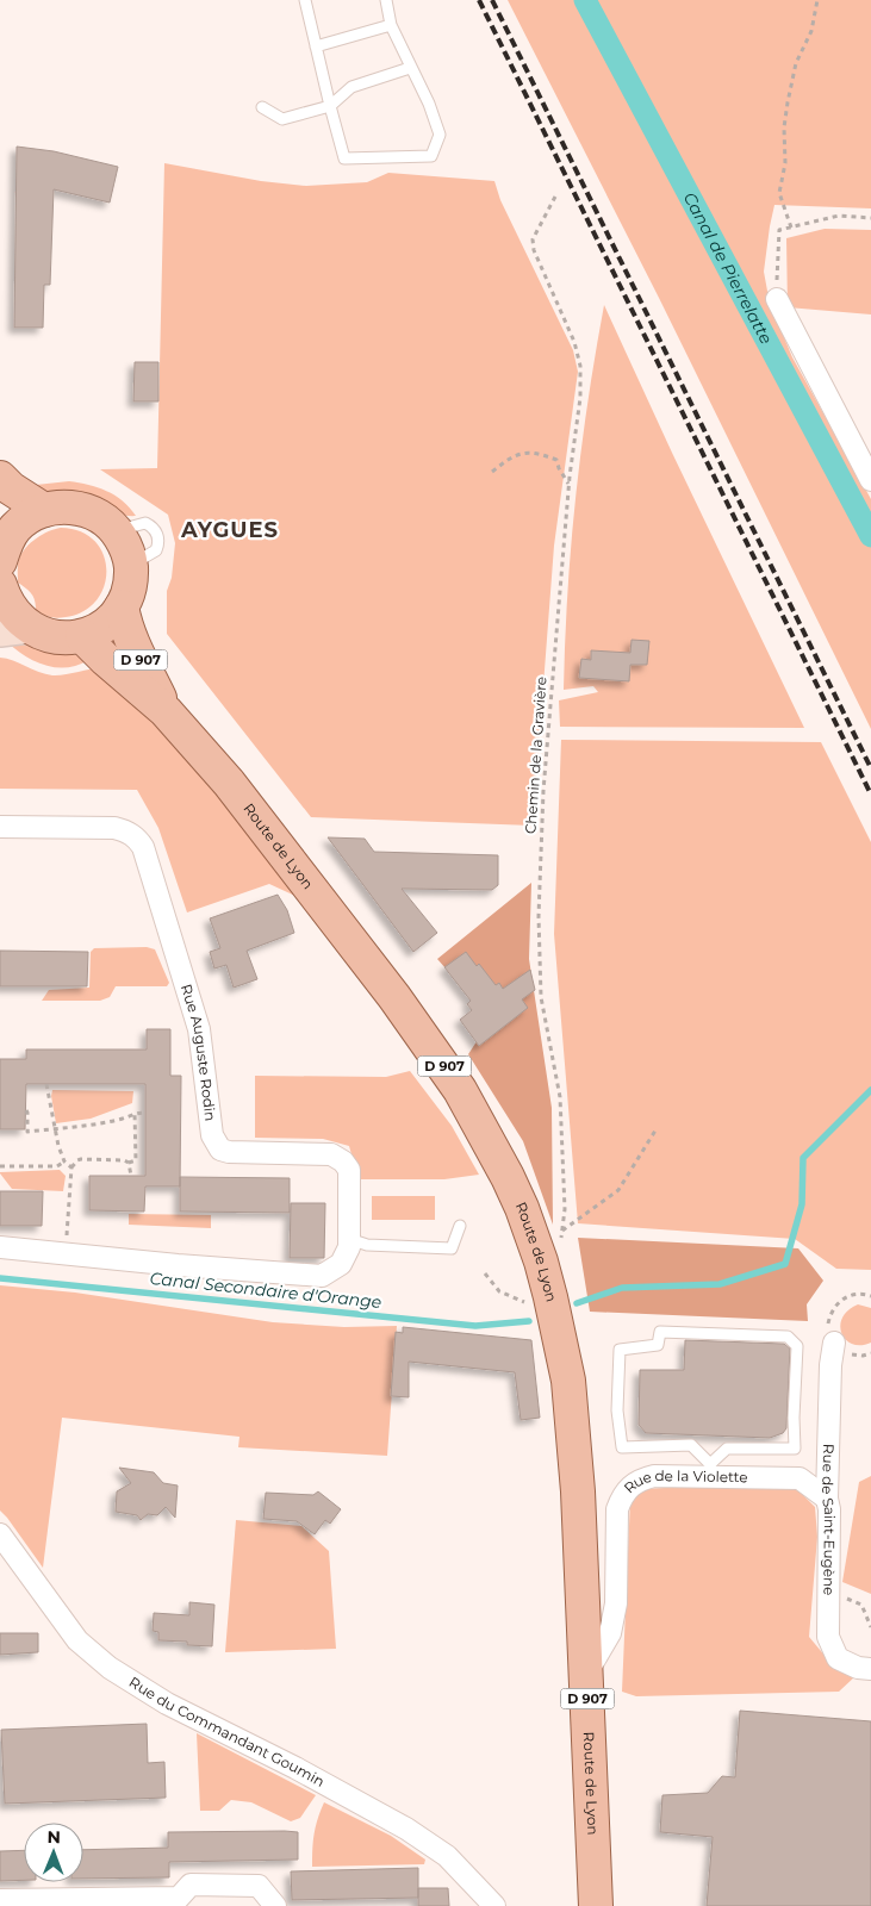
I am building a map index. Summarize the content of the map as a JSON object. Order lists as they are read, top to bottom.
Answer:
{
  "streets": {
    "main road": ["D 907", "Route de Lyon"],
    "street": [
      "Rue Auguste Rodin",
      "Rue de la Violette",
      "Rue de Saint-Eugène",
      "Rue du Commandant Goumin"
    ],
    "path": ["Chemin de la Gravière"]
  },
  "crossings": [
    ["Chemin de la Gravière", "Route de Lyon"],
    ["Route de Lyon", "Rue de la Violette"],
    ["Rue de la Violette", "Rue de Saint-Eugène"]
  ],
  "districts": ["AYGUES"],
  "water": ["Canal de Pierrelatte", "Canal Secondaire d'Orange"],
  "north": "top"
}
